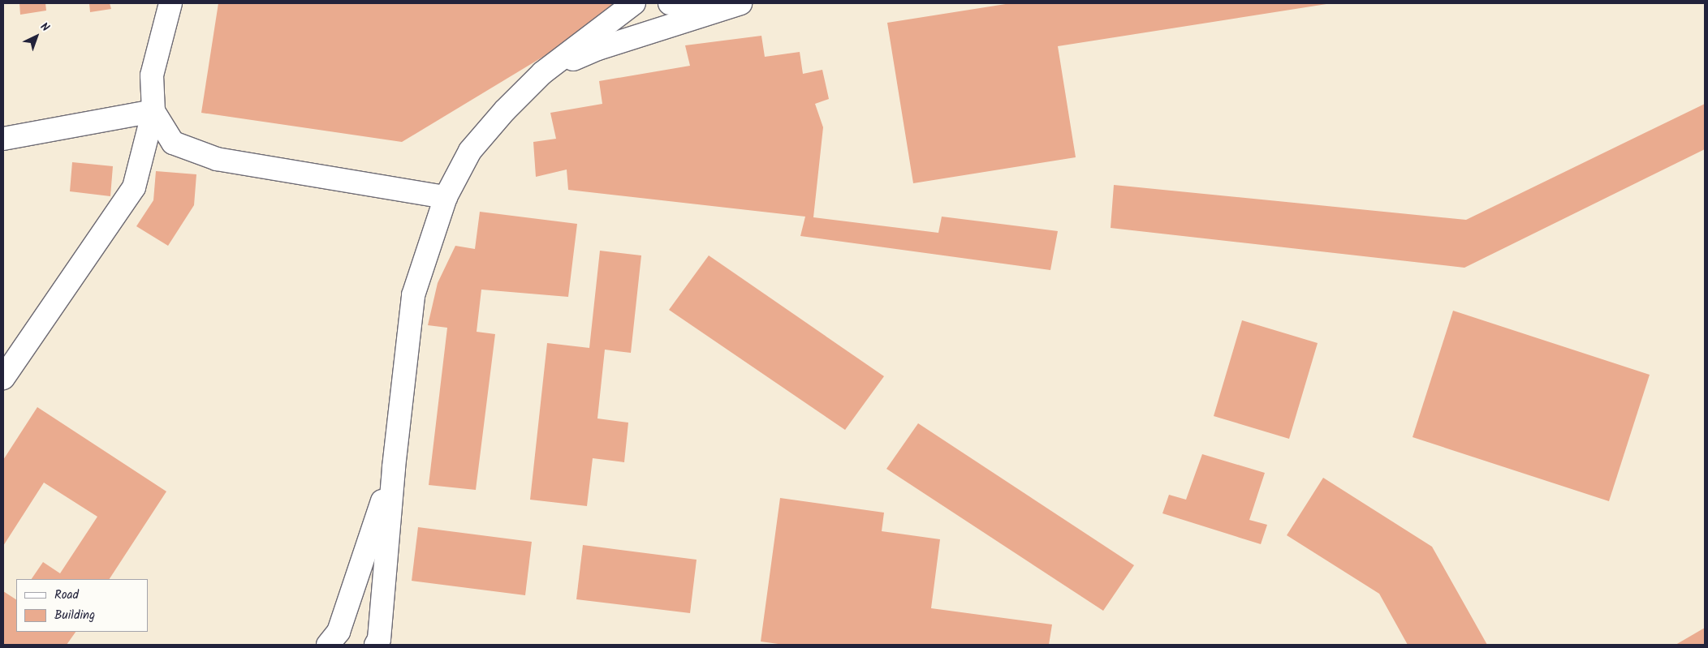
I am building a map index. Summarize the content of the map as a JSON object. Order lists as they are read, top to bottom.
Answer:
{
  "legend": ["Road", "Building"],
  "north": "top right"
}
